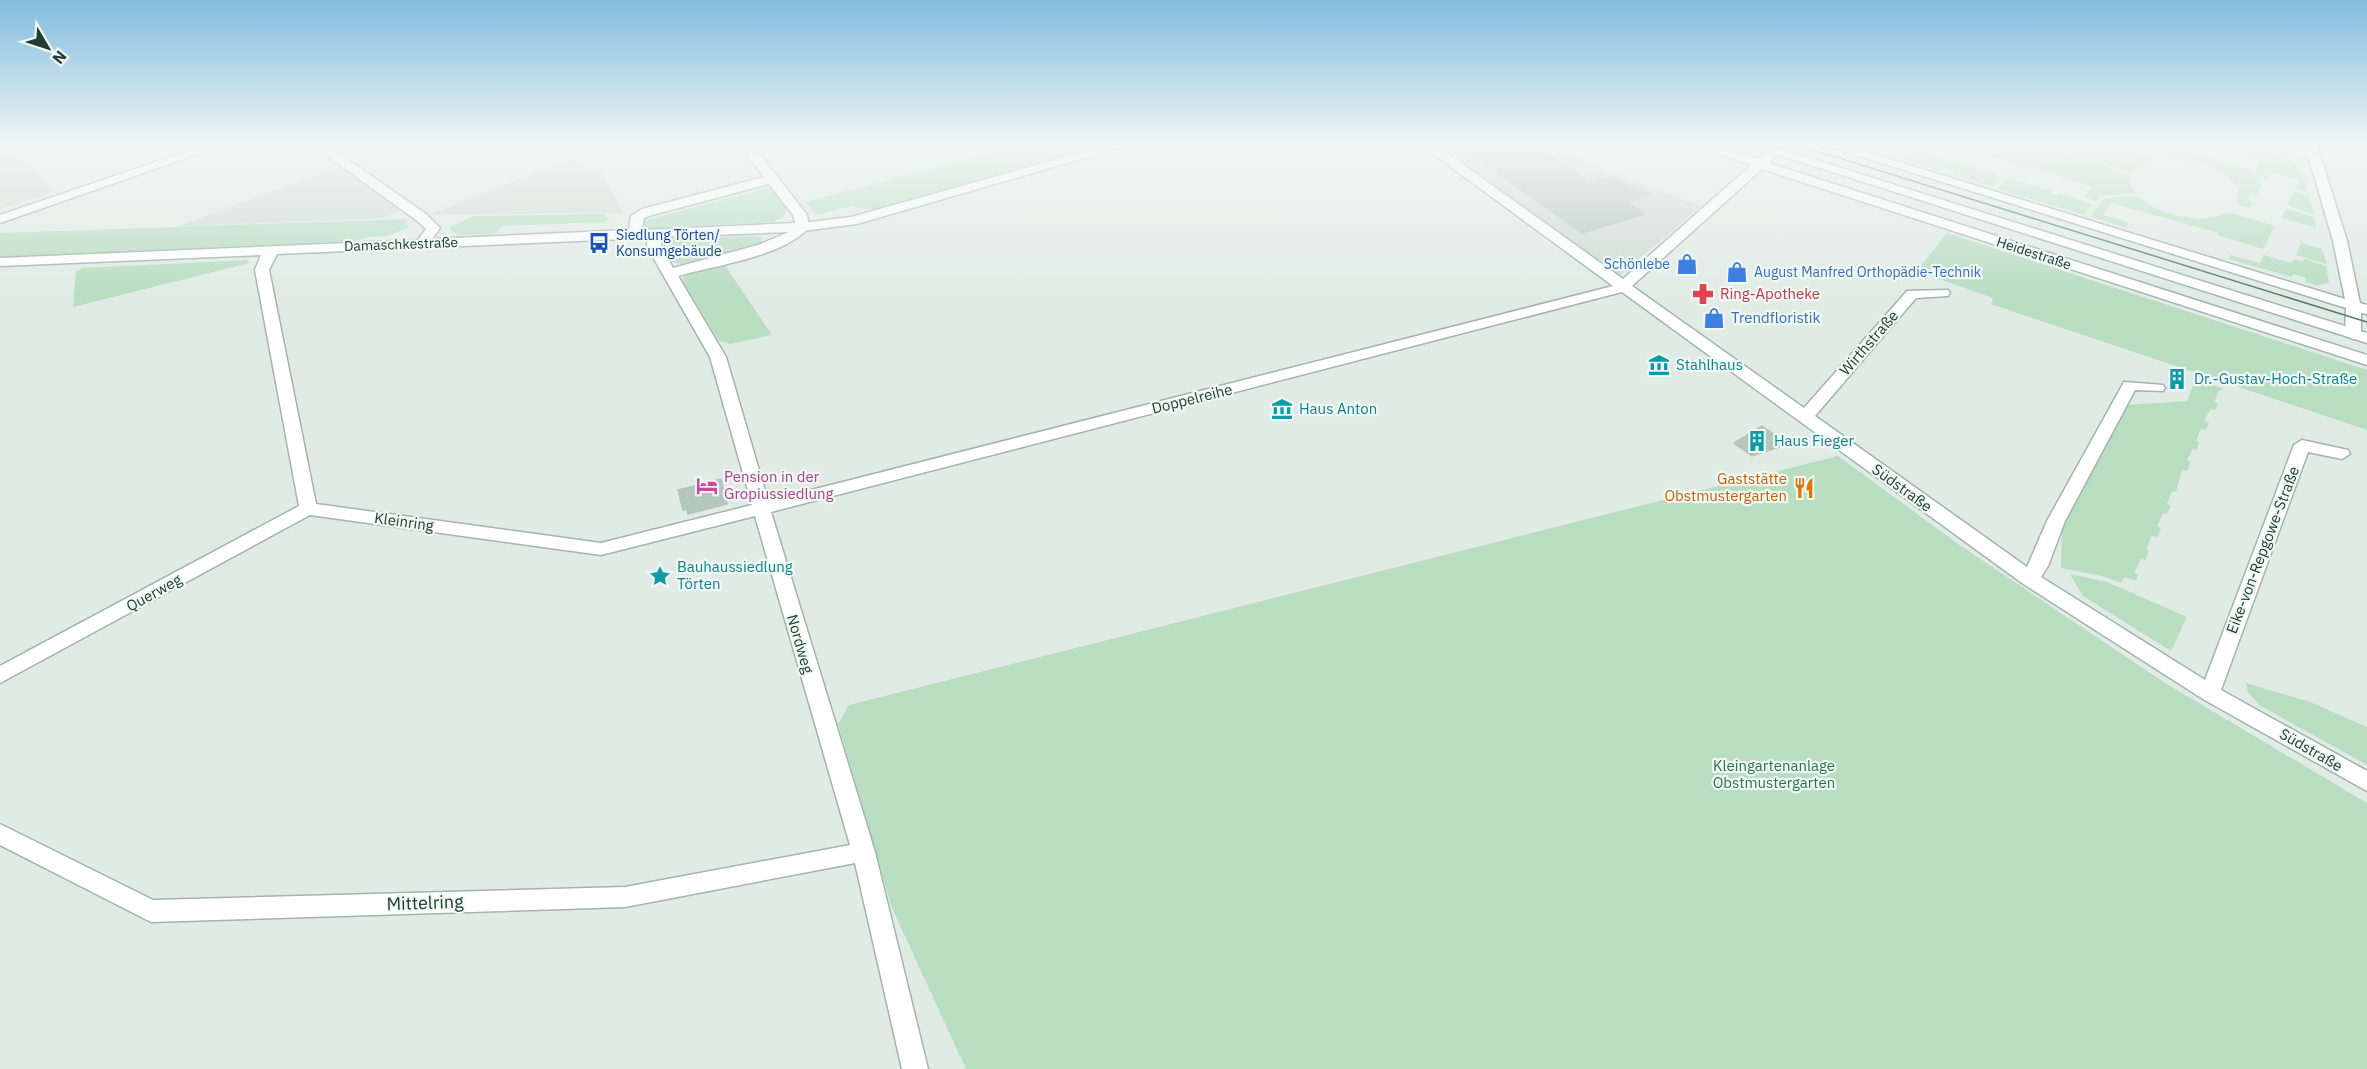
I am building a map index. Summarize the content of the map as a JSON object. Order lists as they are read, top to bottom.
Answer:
{
  "streets": {
    "street": [
      "Damaschkestraße",
      "Heidestraße",
      "Wirthstraße",
      "Doppelreihe",
      "Südstraße",
      "Kleinring",
      "Eike-von-Repgowe-Straße",
      "Querweg",
      "Nordweg",
      "Mittelring"
    ]
  },
  "crossings": [
    ["Damaschkestraße", "Nordweg"],
    ["Wirthstraße", "Südstraße"],
    ["Doppelreihe", "Südstraße"],
    ["Doppelreihe", "Kleinring"],
    ["Doppelreihe", "Nordweg"],
    ["Südstraße", "Eike-von-Repgowe-Straße"],
    ["Kleinring", "Querweg"],
    ["Kleinring", "Nordweg"],
    ["Nordweg", "Mittelring"]
  ],
  "parks": ["Kleingartenanlage Obstmustergarten"],
  "places": {
    "bus stop": ["Siedlung Törten/ Konsumgebäude"],
    "shop": ["Schönlebe", "August Manfred Orthopädie-Technik", "Trendfloristik"],
    "pharmacy": ["Ring-Apotheke"],
    "museum": ["Stahlhaus", "Haus Anton"],
    "building": ["Dr.-Gustav-Hoch-Straße", "Haus Fieger"],
    "hotel": ["Pension in der Gropiussiedlung"],
    "restaurant": ["Gaststätte Obstmustergarten"],
    "place": ["Bauhaussiedlung Törten"]
  },
  "north": "bottom right"
}
